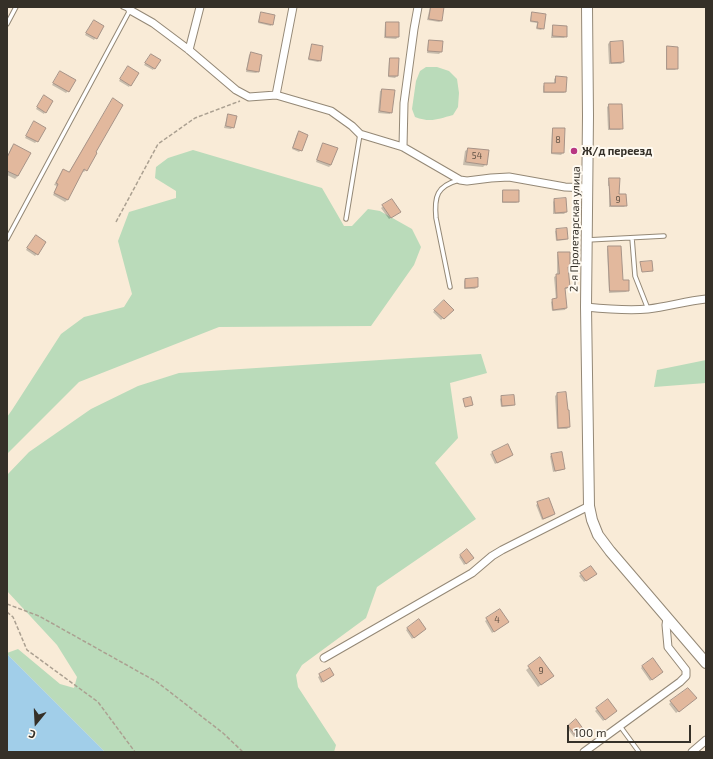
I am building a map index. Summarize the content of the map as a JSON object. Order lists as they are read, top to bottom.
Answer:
{
  "streets": {
    "main road": ["2-я Пролетарская улица"]
  },
  "places": ["Ж/д переезд"],
  "house_numbers": [
    "8",
    "54",
    "9",
    "4",
    "9"
  ],
  "scale_bar": "100 m",
  "north": "bottom"
}
